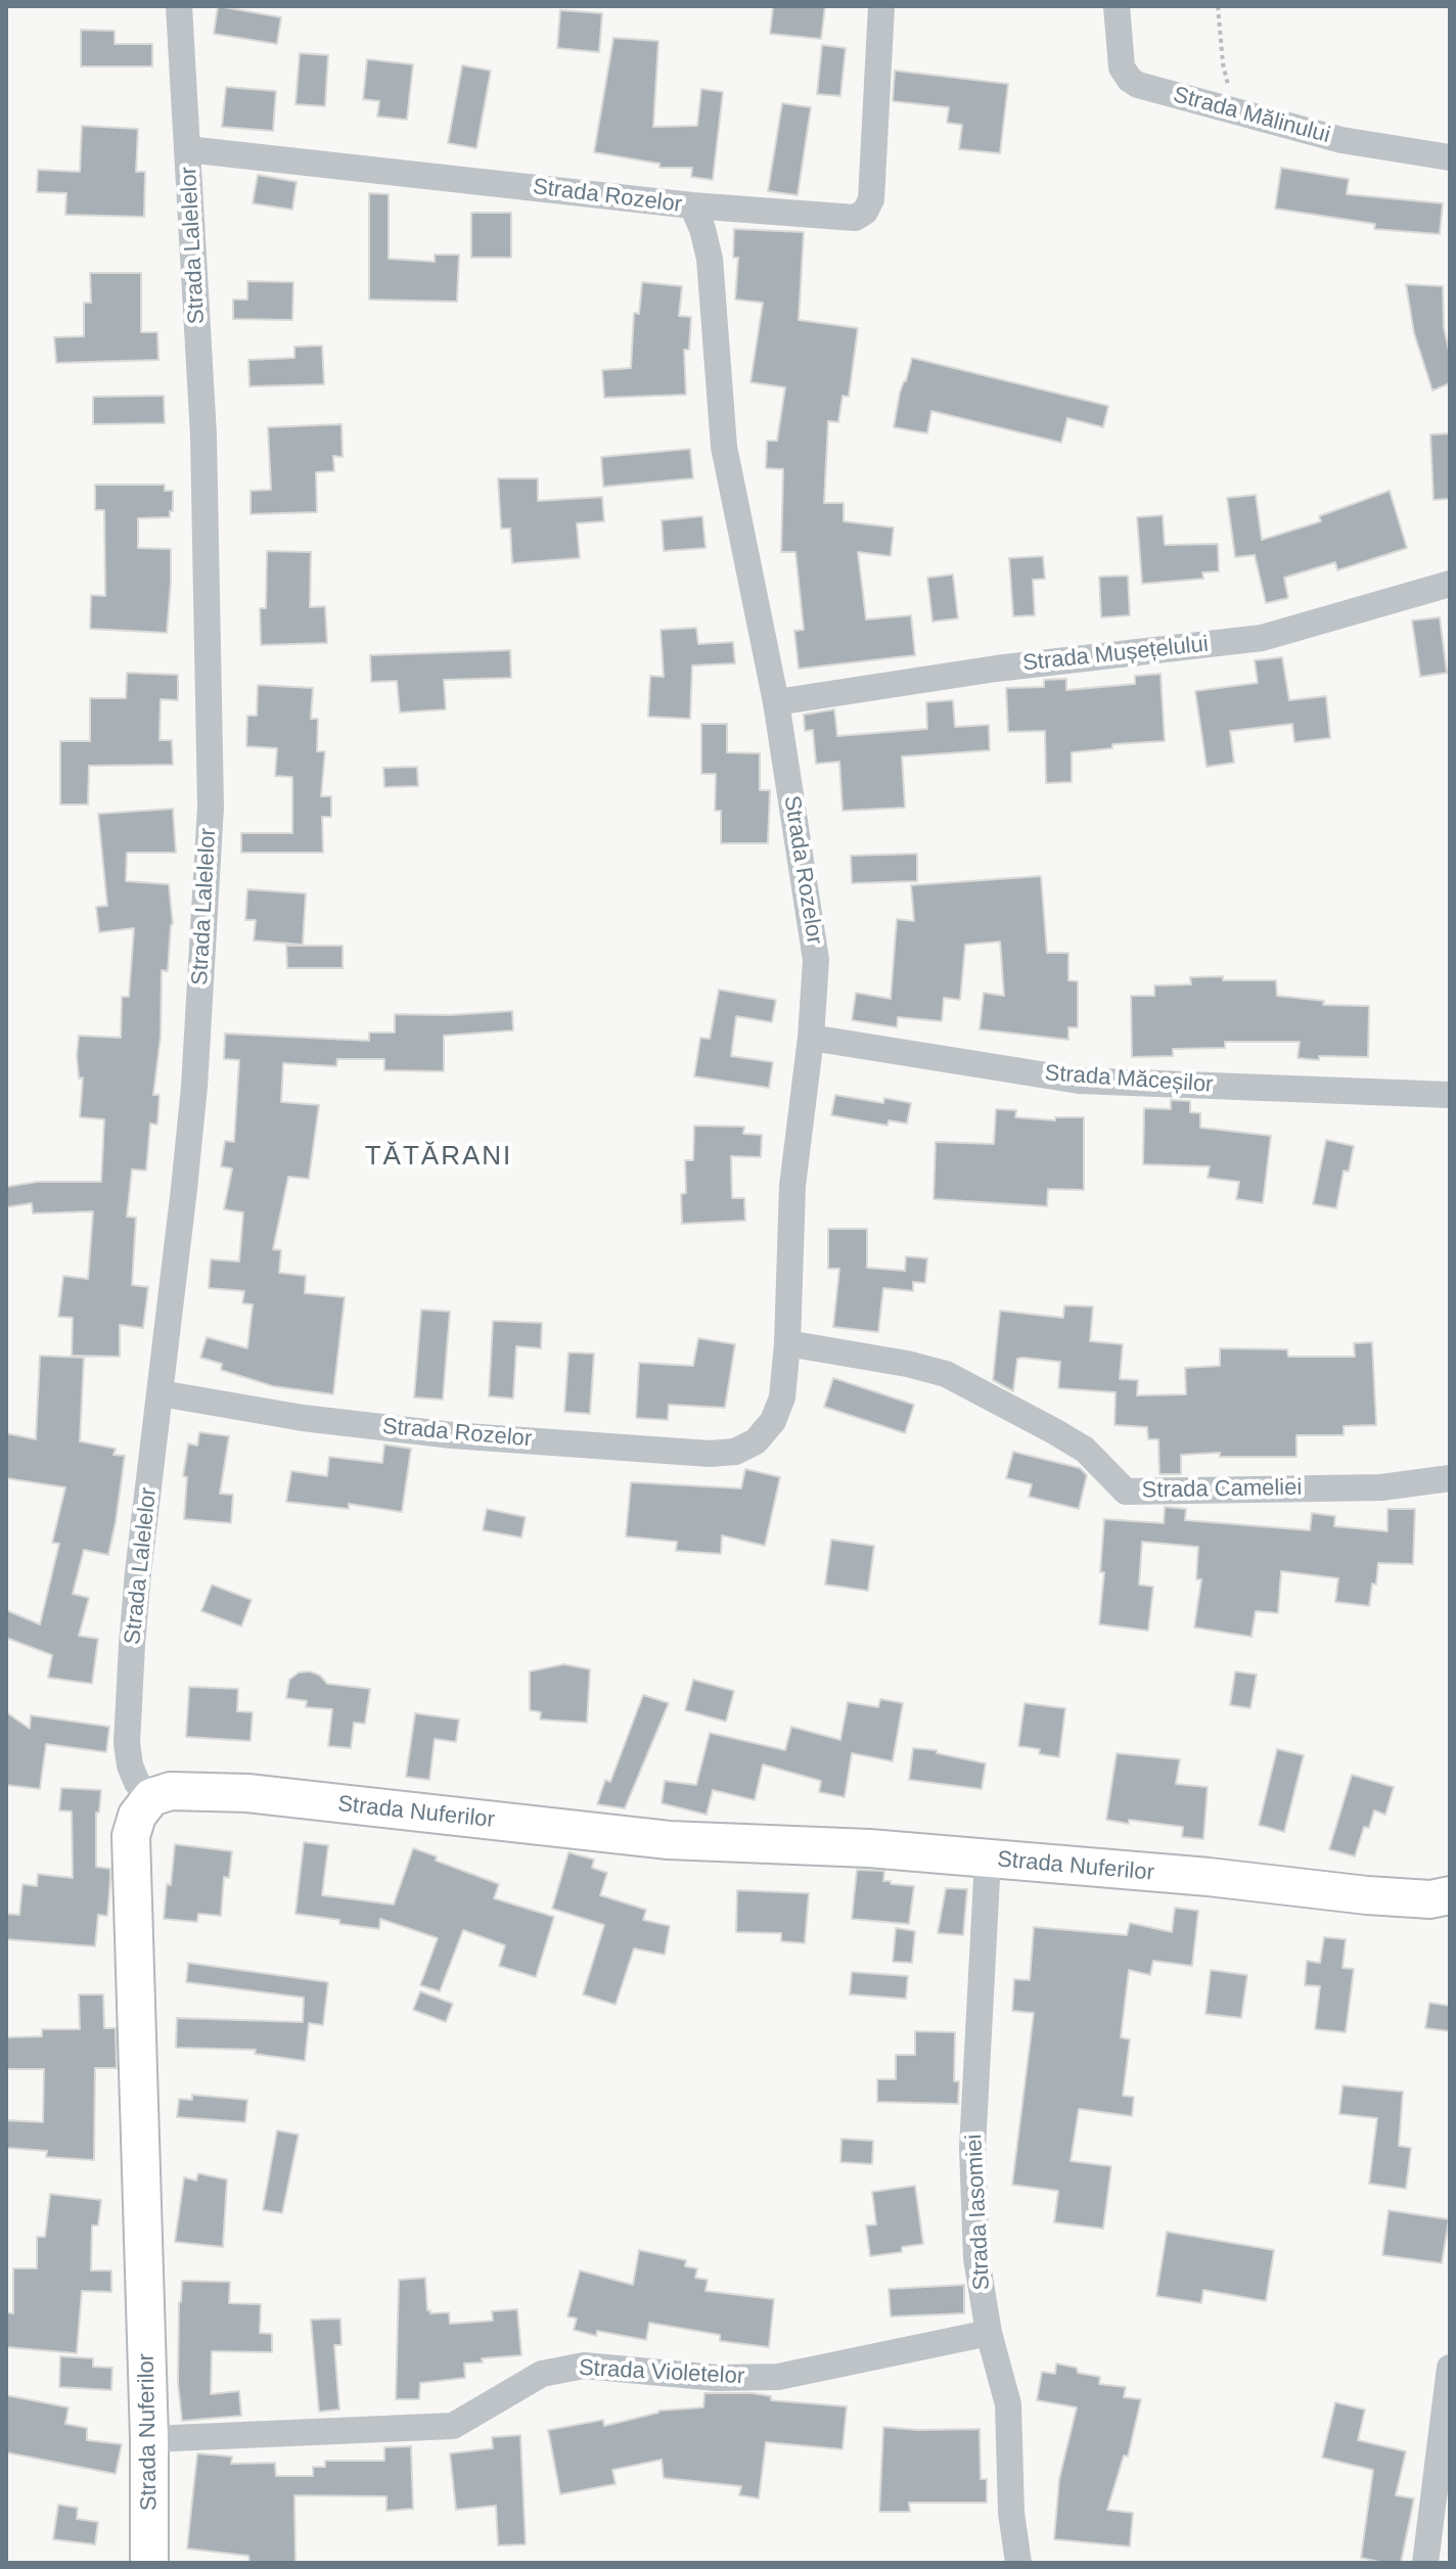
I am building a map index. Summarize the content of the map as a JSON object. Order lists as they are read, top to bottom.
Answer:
{
  "streets": {
    "main road": ["Strada Nuferilor"],
    "street": [
      "Strada Mălinului",
      "Strada Rozelor",
      "Strada Lalelelor",
      "Strada Mușețelului",
      "Strada Măceșilor",
      "Strada Cameliei",
      "Strada Iasomiei",
      "Strada Violetelor"
    ]
  },
  "crossings": [
    ["Strada Rozelor", "Strada Lalelelor"],
    ["Strada Rozelor", "Strada Mușețelului"],
    ["Strada Rozelor", "Strada Măceșilor"],
    ["Strada Rozelor", "Strada Cameliei"],
    ["Strada Lalelelor", "Strada Nuferilor"],
    ["Strada Nuferilor", "Strada Iasomiei"],
    ["Strada Nuferilor", "Strada Violetelor"],
    ["Strada Iasomiei", "Strada Violetelor"]
  ],
  "districts": ["TĂTĂRANI"]
}
